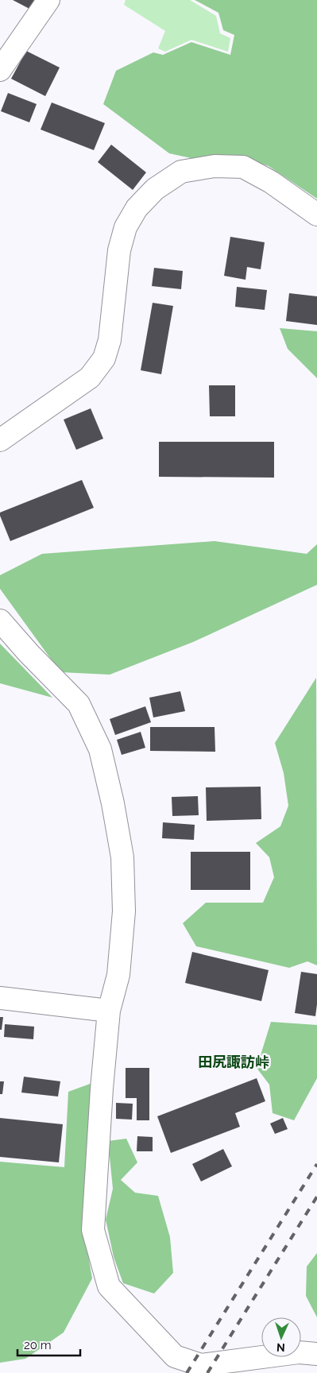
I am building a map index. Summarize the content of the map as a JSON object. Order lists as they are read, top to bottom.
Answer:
{
  "districts": ["田尻諏訪峠"],
  "scale_bar": "20 m",
  "north": "bottom"
}
